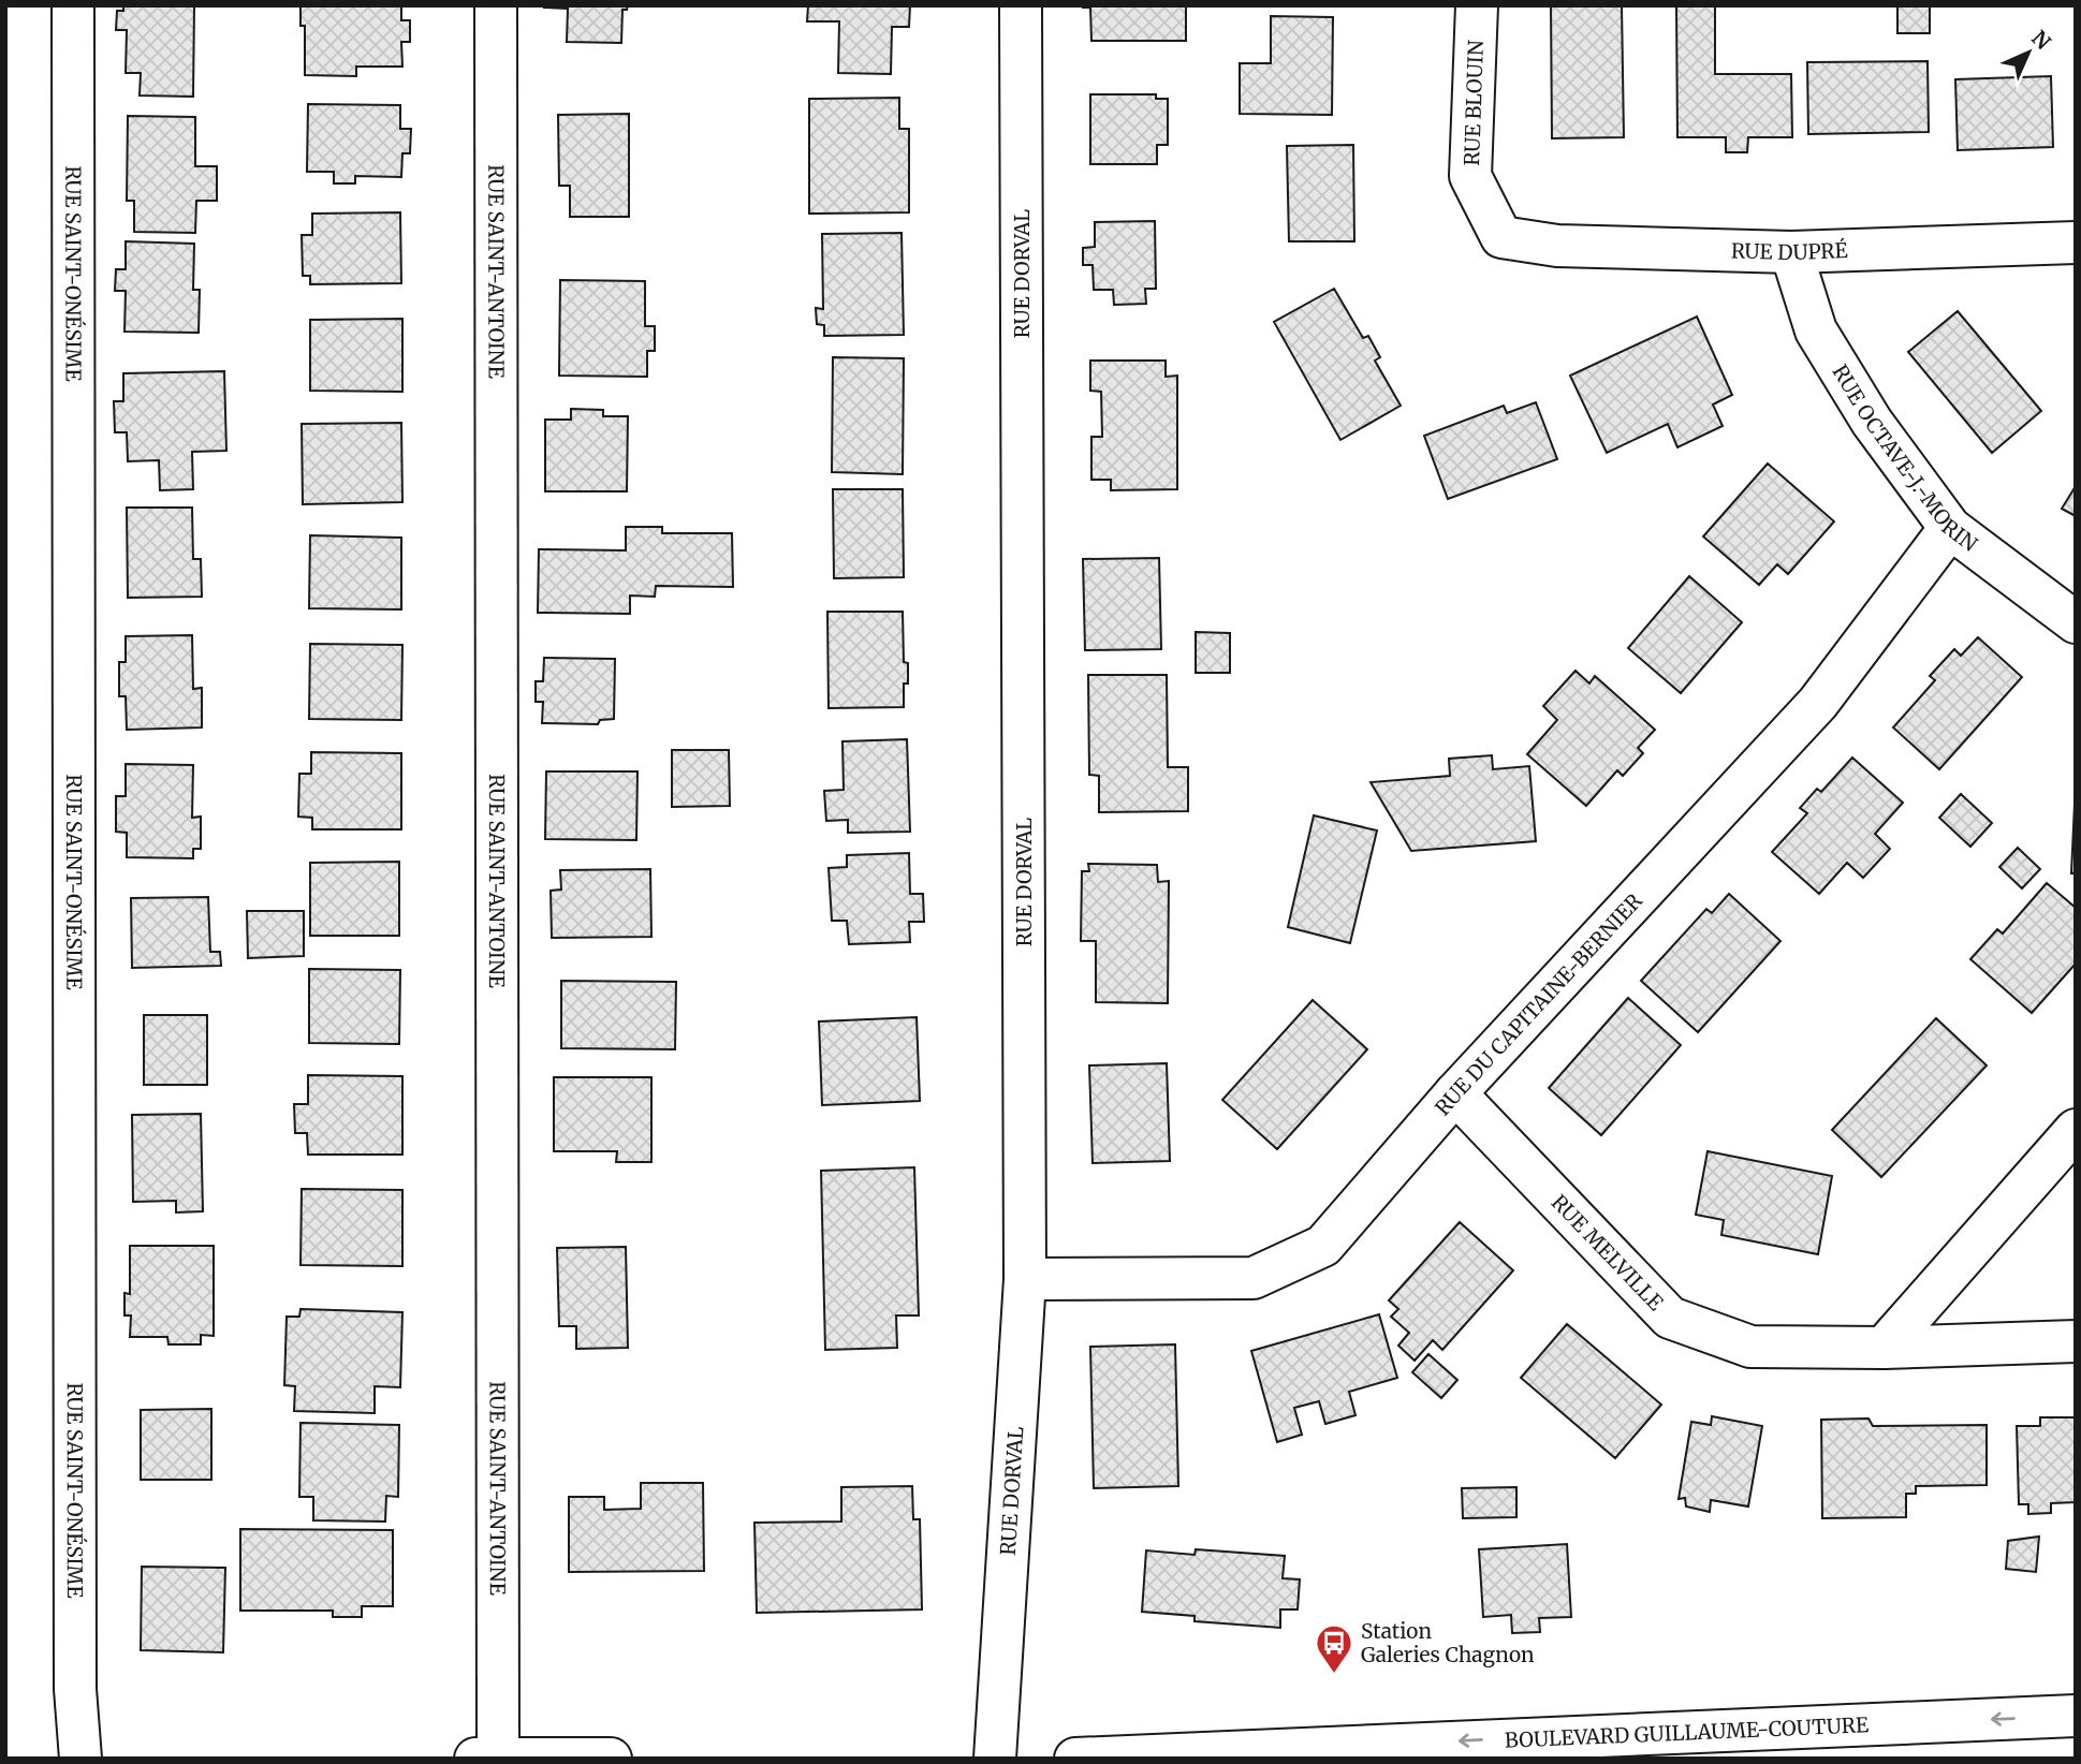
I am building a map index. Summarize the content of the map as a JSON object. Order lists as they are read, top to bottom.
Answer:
{
  "streets": {
    "street": [
      "RUE BLOUIN",
      "RUE DUPRÉ",
      "RUE SAINT-ANTOINE",
      "RUE SAINT-ONÉSIME",
      "RUE DORVAL",
      "RUE OCTAVE-J.-MORIN",
      "RUE DU CAPITAINE-BERNIER",
      "RUE MELVILLE",
      "BOULEVARD GUILLAUME-COUTURE"
    ]
  },
  "crossings": [
    ["RUE BLOUIN", "RUE DUPRÉ"],
    ["RUE DUPRÉ", "RUE OCTAVE-J.-MORIN"],
    ["RUE DORVAL", "RUE DU CAPITAINE-BERNIER"],
    ["RUE OCTAVE-J.-MORIN", "RUE DU CAPITAINE-BERNIER"],
    ["RUE DU CAPITAINE-BERNIER", "RUE MELVILLE"]
  ],
  "one_way": ["BOULEVARD GUILLAUME-COUTURE"],
  "places": {
    "bus stop": ["Station Galeries Chagnon"]
  },
  "north": "top right"
}
